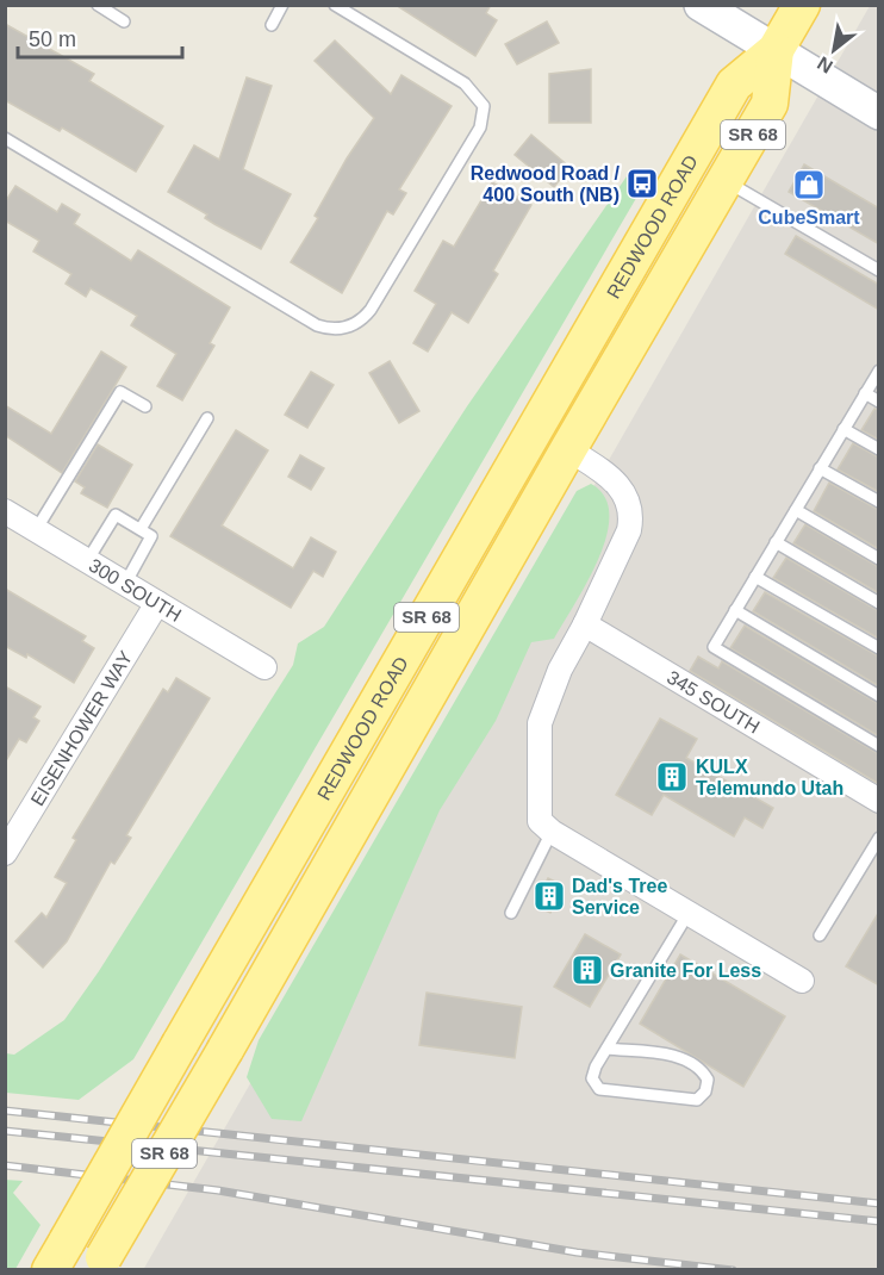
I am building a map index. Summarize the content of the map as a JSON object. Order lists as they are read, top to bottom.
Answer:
{
  "streets": {
    "main road": ["SR 68", "REDWOOD ROAD"],
    "street": ["300 SOUTH", "345 SOUTH", "EISENHOWER WAY"]
  },
  "crossings": [
    ["300 SOUTH", "EISENHOWER WAY"]
  ],
  "places": {
    "bus stop": ["Redwood Road / 400 South (NB)"],
    "shop": ["CubeSmart"],
    "building": ["KULX Telemundo Utah", "Dad's Tree Service", "Granite For Less"]
  },
  "scale_bar": "50 m",
  "north": "bottom left"
}
